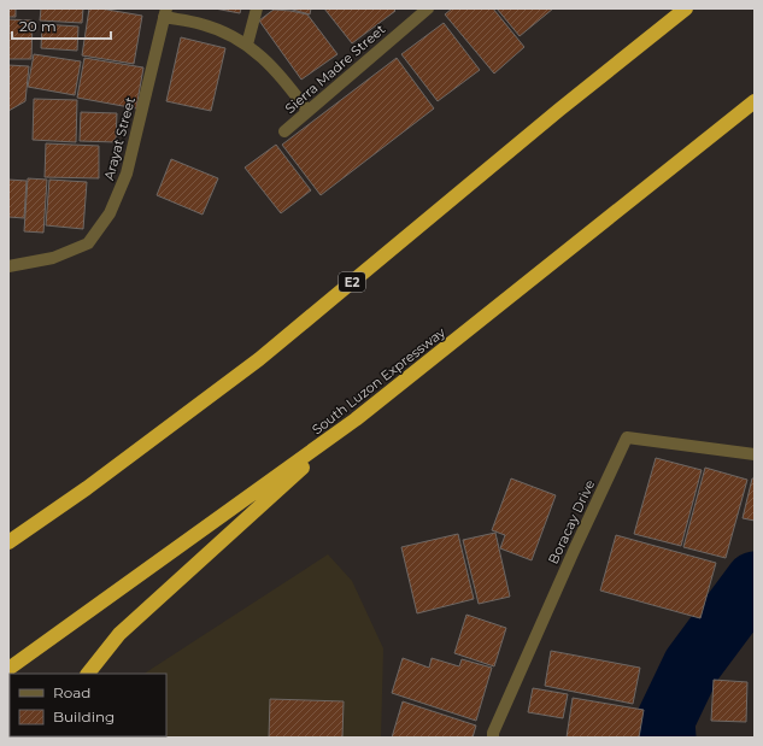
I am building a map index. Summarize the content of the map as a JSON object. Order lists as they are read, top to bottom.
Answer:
{
  "streets": {
    "highway": ["E2", "South Luzon Expressway"],
    "street": ["Sierra Madre Street", "Arayat Street", "Boracay Drive"]
  },
  "legend": ["Road", "Building"],
  "scale_bar": "20 m"
}
